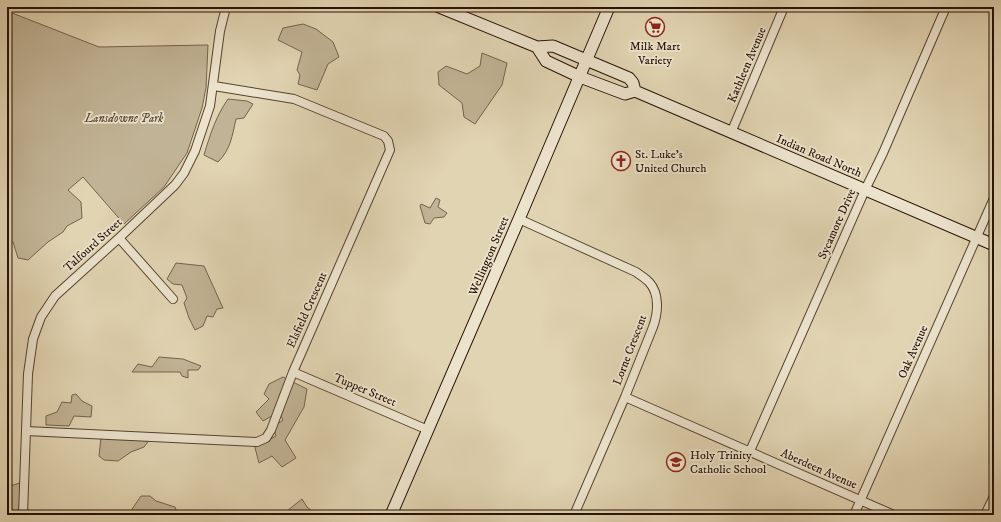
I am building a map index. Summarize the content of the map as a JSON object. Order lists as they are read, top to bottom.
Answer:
{
  "streets": {
    "main road": ["Indian Road North", "Wellington Street"],
    "street": [
      "Kathleen Avenue",
      "Sycamore Drive",
      "Talfourd Street",
      "Elsfield Crescent",
      "Lorne Crescent",
      "Oak Avenue",
      "Tupper Street",
      "Aberdeen Avenue"
    ]
  },
  "crossings": [
    ["Kathleen Avenue", "Indian Road North"],
    ["Indian Road North", "Sycamore Drive"],
    ["Indian Road North", "Wellington Street"],
    ["Indian Road North", "Oak Avenue"],
    ["Sycamore Drive", "Aberdeen Avenue"],
    ["Talfourd Street", "Elsfield Crescent"],
    ["Wellington Street", "Lorne Crescent"],
    ["Wellington Street", "Tupper Street"],
    ["Elsfield Crescent", "Tupper Street"],
    ["Lorne Crescent", "Aberdeen Avenue"],
    ["Oak Avenue", "Aberdeen Avenue"]
  ],
  "parks": ["Lansdowne Park"],
  "places": {
    "supermarket": ["Milk Mart Variety"],
    "church": ["St. Luke's United Church"],
    "school or university": ["Holy Trinity Catholic School"]
  }
}
